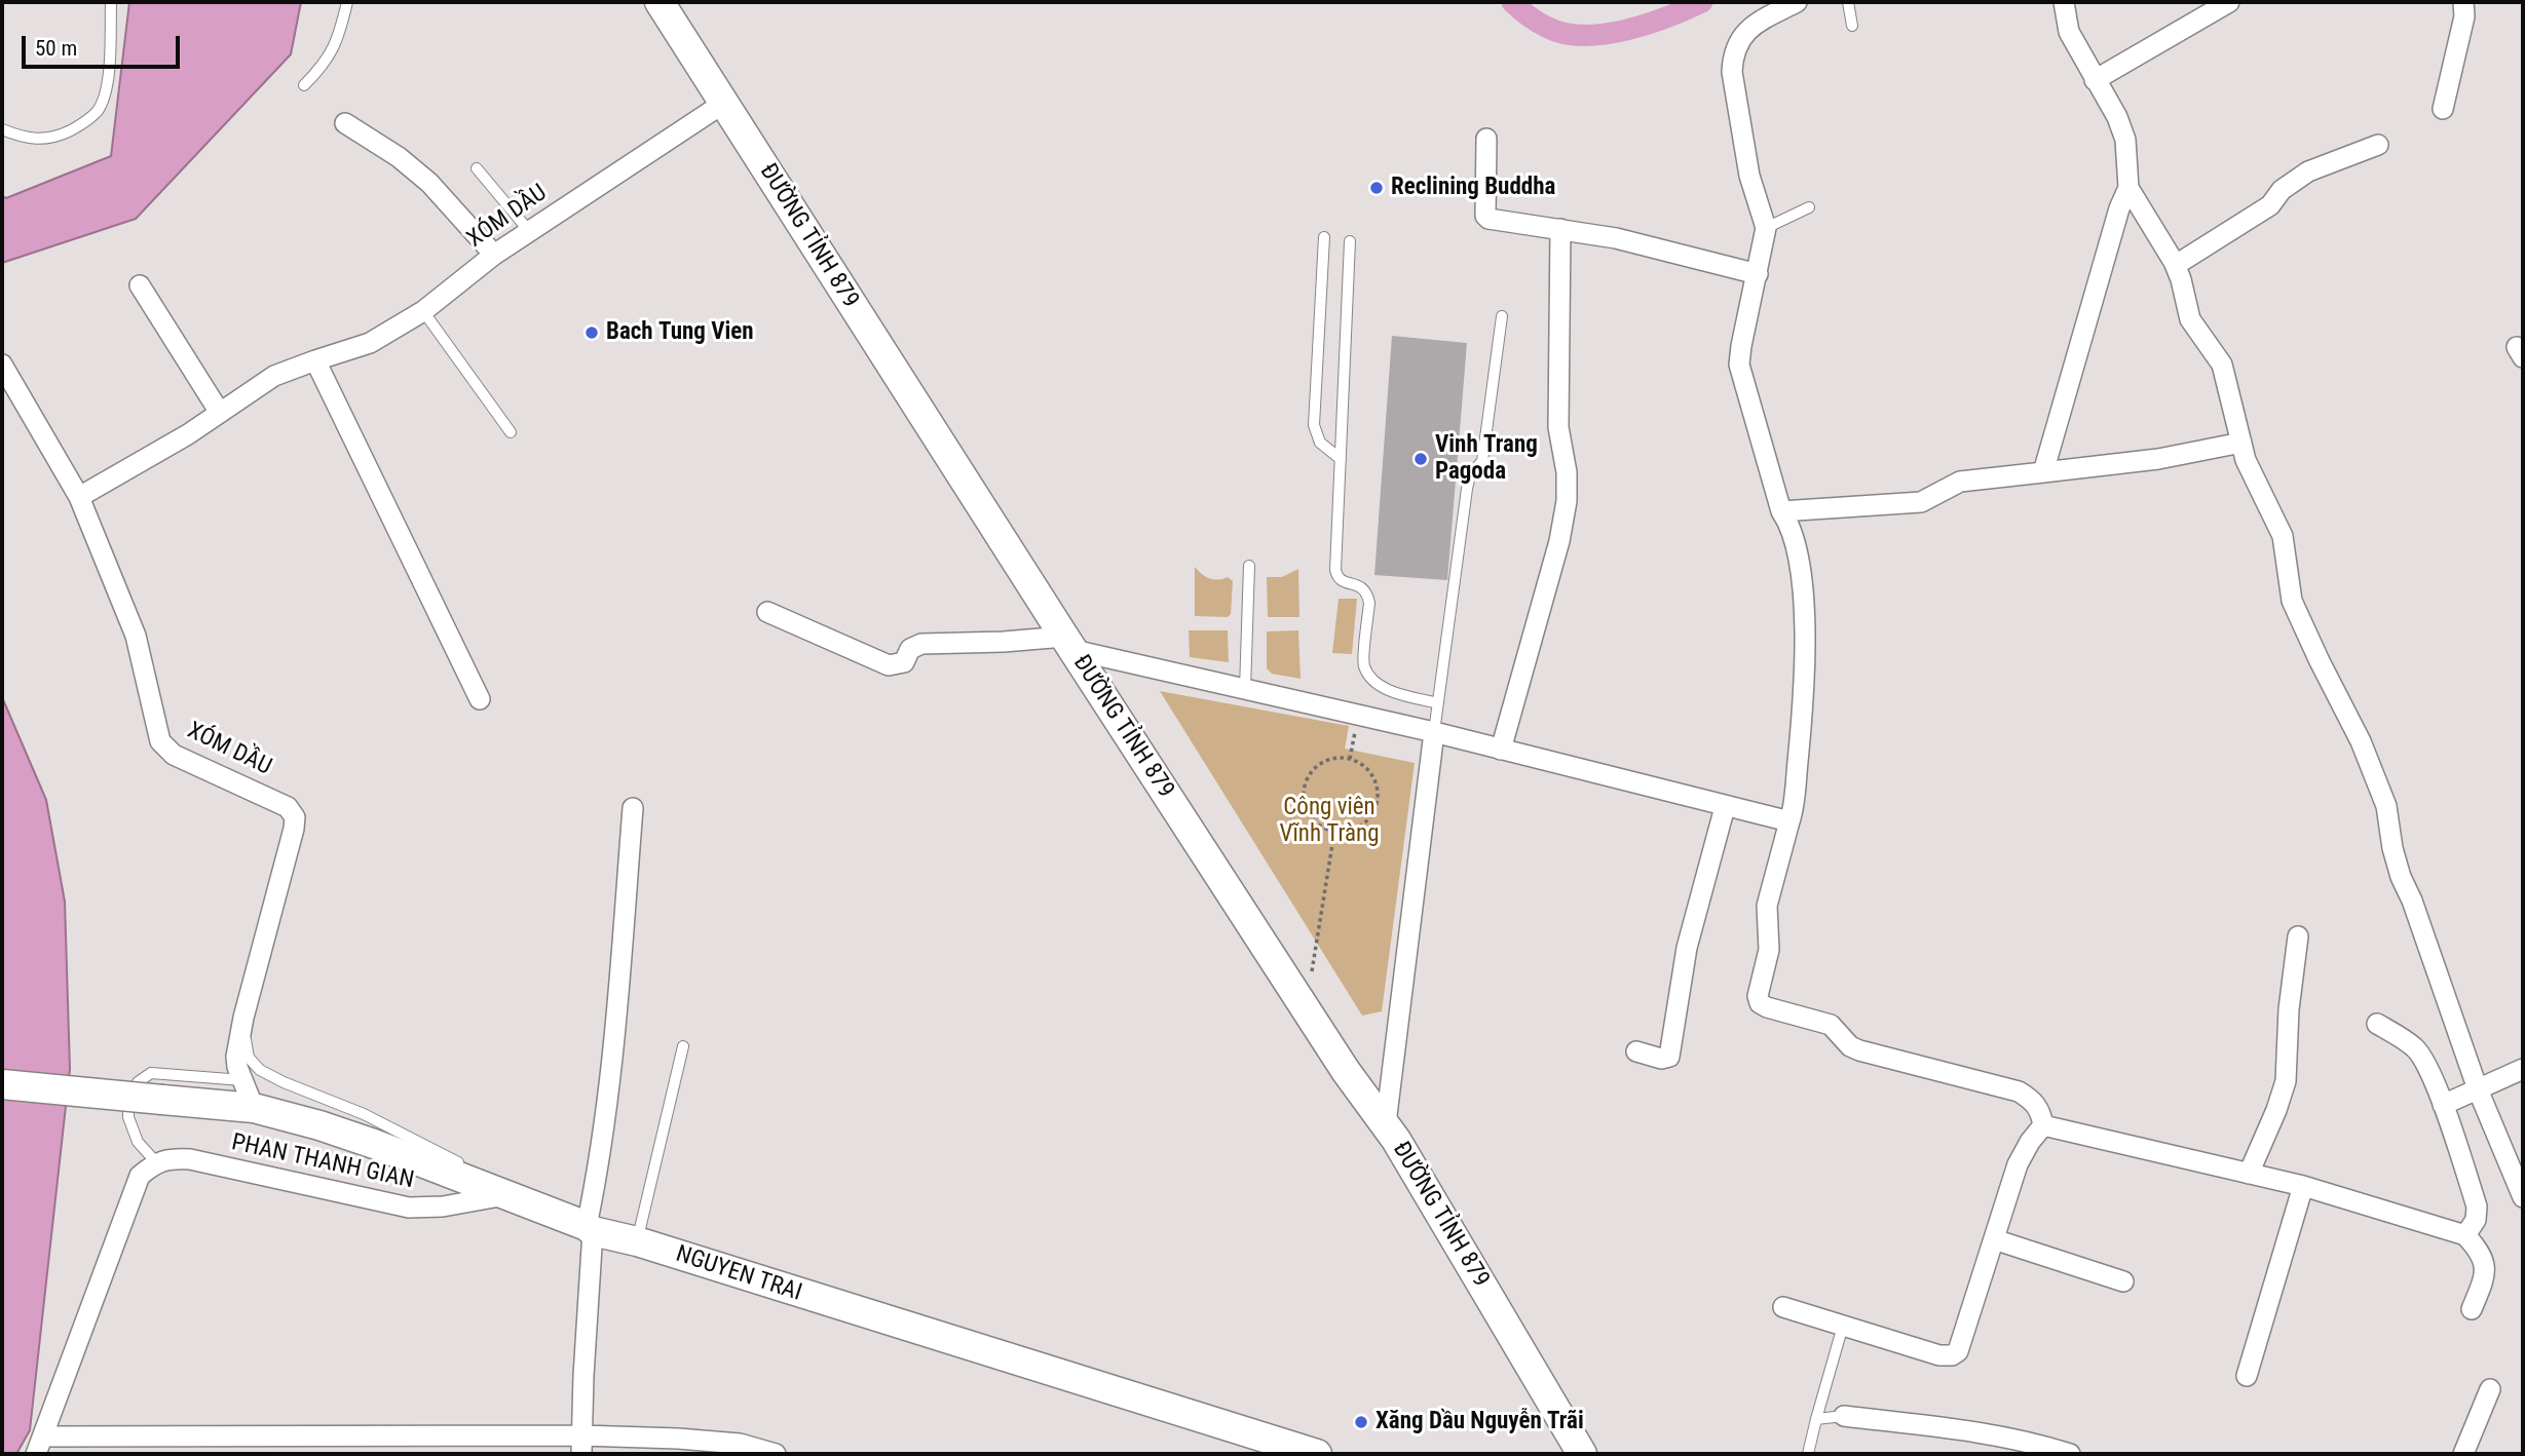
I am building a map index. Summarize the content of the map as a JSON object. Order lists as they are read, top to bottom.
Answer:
{
  "streets": {
    "main road": ["ĐƯỜNG TỈNH 879", "NGUYEN TRAI"],
    "street": ["XÓM DẦU", "PHAN THANH GIAN"]
  },
  "crossings": [
    ["XÓM DẦU", "ĐƯỜNG TỈNH 879"],
    ["XÓM DẦU", "PHAN THANH GIAN"],
    ["XÓM DẦU", "NGUYEN TRAI"],
    ["PHAN THANH GIAN", "NGUYEN TRAI"]
  ],
  "parks": ["Công viên Vĩnh Tràng"],
  "places": [
    "Reclining Buddha",
    "Bach Tung Vien",
    "Vinh Trang Pagoda",
    "Xăng Dầu Nguyễn Trãi"
  ],
  "scale_bar": "50 m"
}
